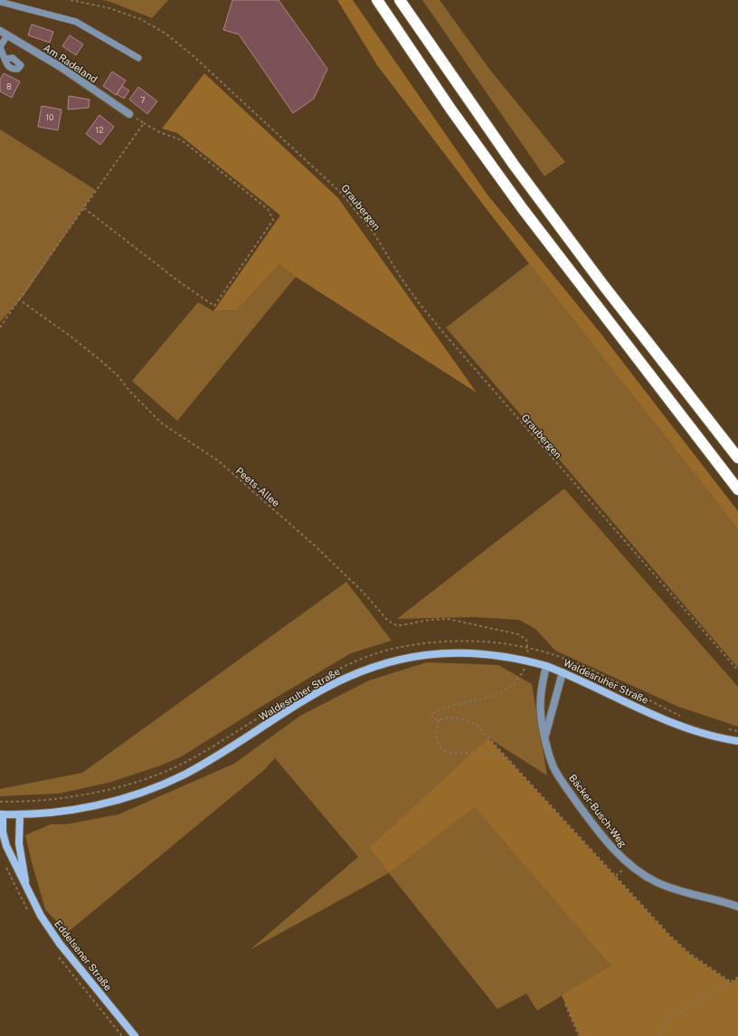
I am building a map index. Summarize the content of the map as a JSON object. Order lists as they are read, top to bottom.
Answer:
{
  "streets": {
    "street": [
      "Am Radeland",
      "Waldesruher Straße",
      "Bäcker-Busch-Weg",
      "Eddelsener Straße"
    ],
    "path": ["Graubergen", "Peets-Allee"]
  },
  "crossings": [
    ["Waldesruher Straße", "Bäcker-Busch-Weg"],
    ["Waldesruher Straße", "Eddelsener Straße"]
  ],
  "house_numbers": [
    "8",
    "7",
    "10",
    "12"
  ]
}
